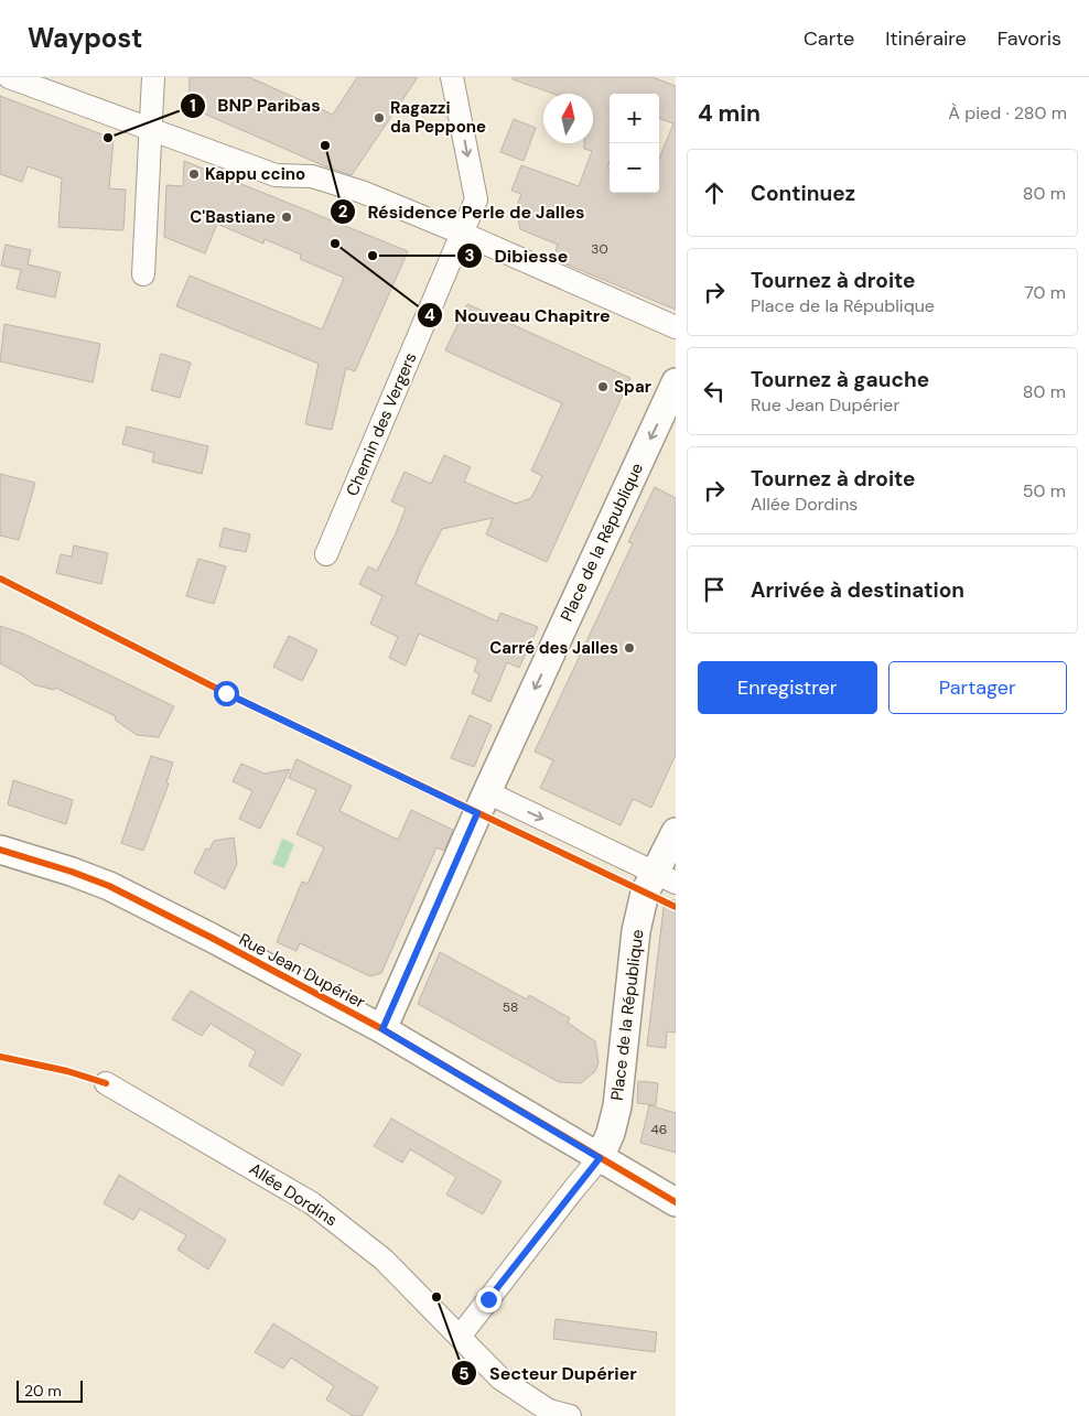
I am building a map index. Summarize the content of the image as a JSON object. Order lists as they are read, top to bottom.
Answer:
{
  "streets": {
    "street": [
      "Chemin des Vergers",
      "Place de la République",
      "Rue Jean Dupérier",
      "Allée Dordins"
    ]
  },
  "crossings": [
    ["Place de la République", "Rue Jean Dupérier"]
  ],
  "one_way": ["Place de la République"],
  "places": [
    "Ragazzi da Peppone",
    "BNP Paribas",
    "Résidence Perle de Jalles",
    "Kappu ccino",
    "C'Bastiane",
    "Nouveau Chapitre",
    "Dibiesse",
    "Spar",
    "Carré des Jalles",
    "Secteur Dupérier"
  ],
  "house_numbers": ["30", "58", "46"],
  "scale_bar": "20 m",
  "north": "top",
  "page": {
    "header": "Waypost",
    "nav": ["Carte", "Itinéraire", "Favoris"],
    "heading": ["4 min", "À pied · 280 m"],
    "map_buttons": ["+", "−"],
    "list": [
      ["Continuez", "80 m"],
      ["Tournez à droite", "Place de la République", "70 m"],
      ["Tournez à gauche", "Rue Jean Dupérier", "80 m"],
      ["Tournez à droite", "Allée Dordins", "50 m"],
      "Arrivée à destination"
    ],
    "buttons": ["Enregistrer", "Partager"],
    "scale": "20 m"
  }
}
